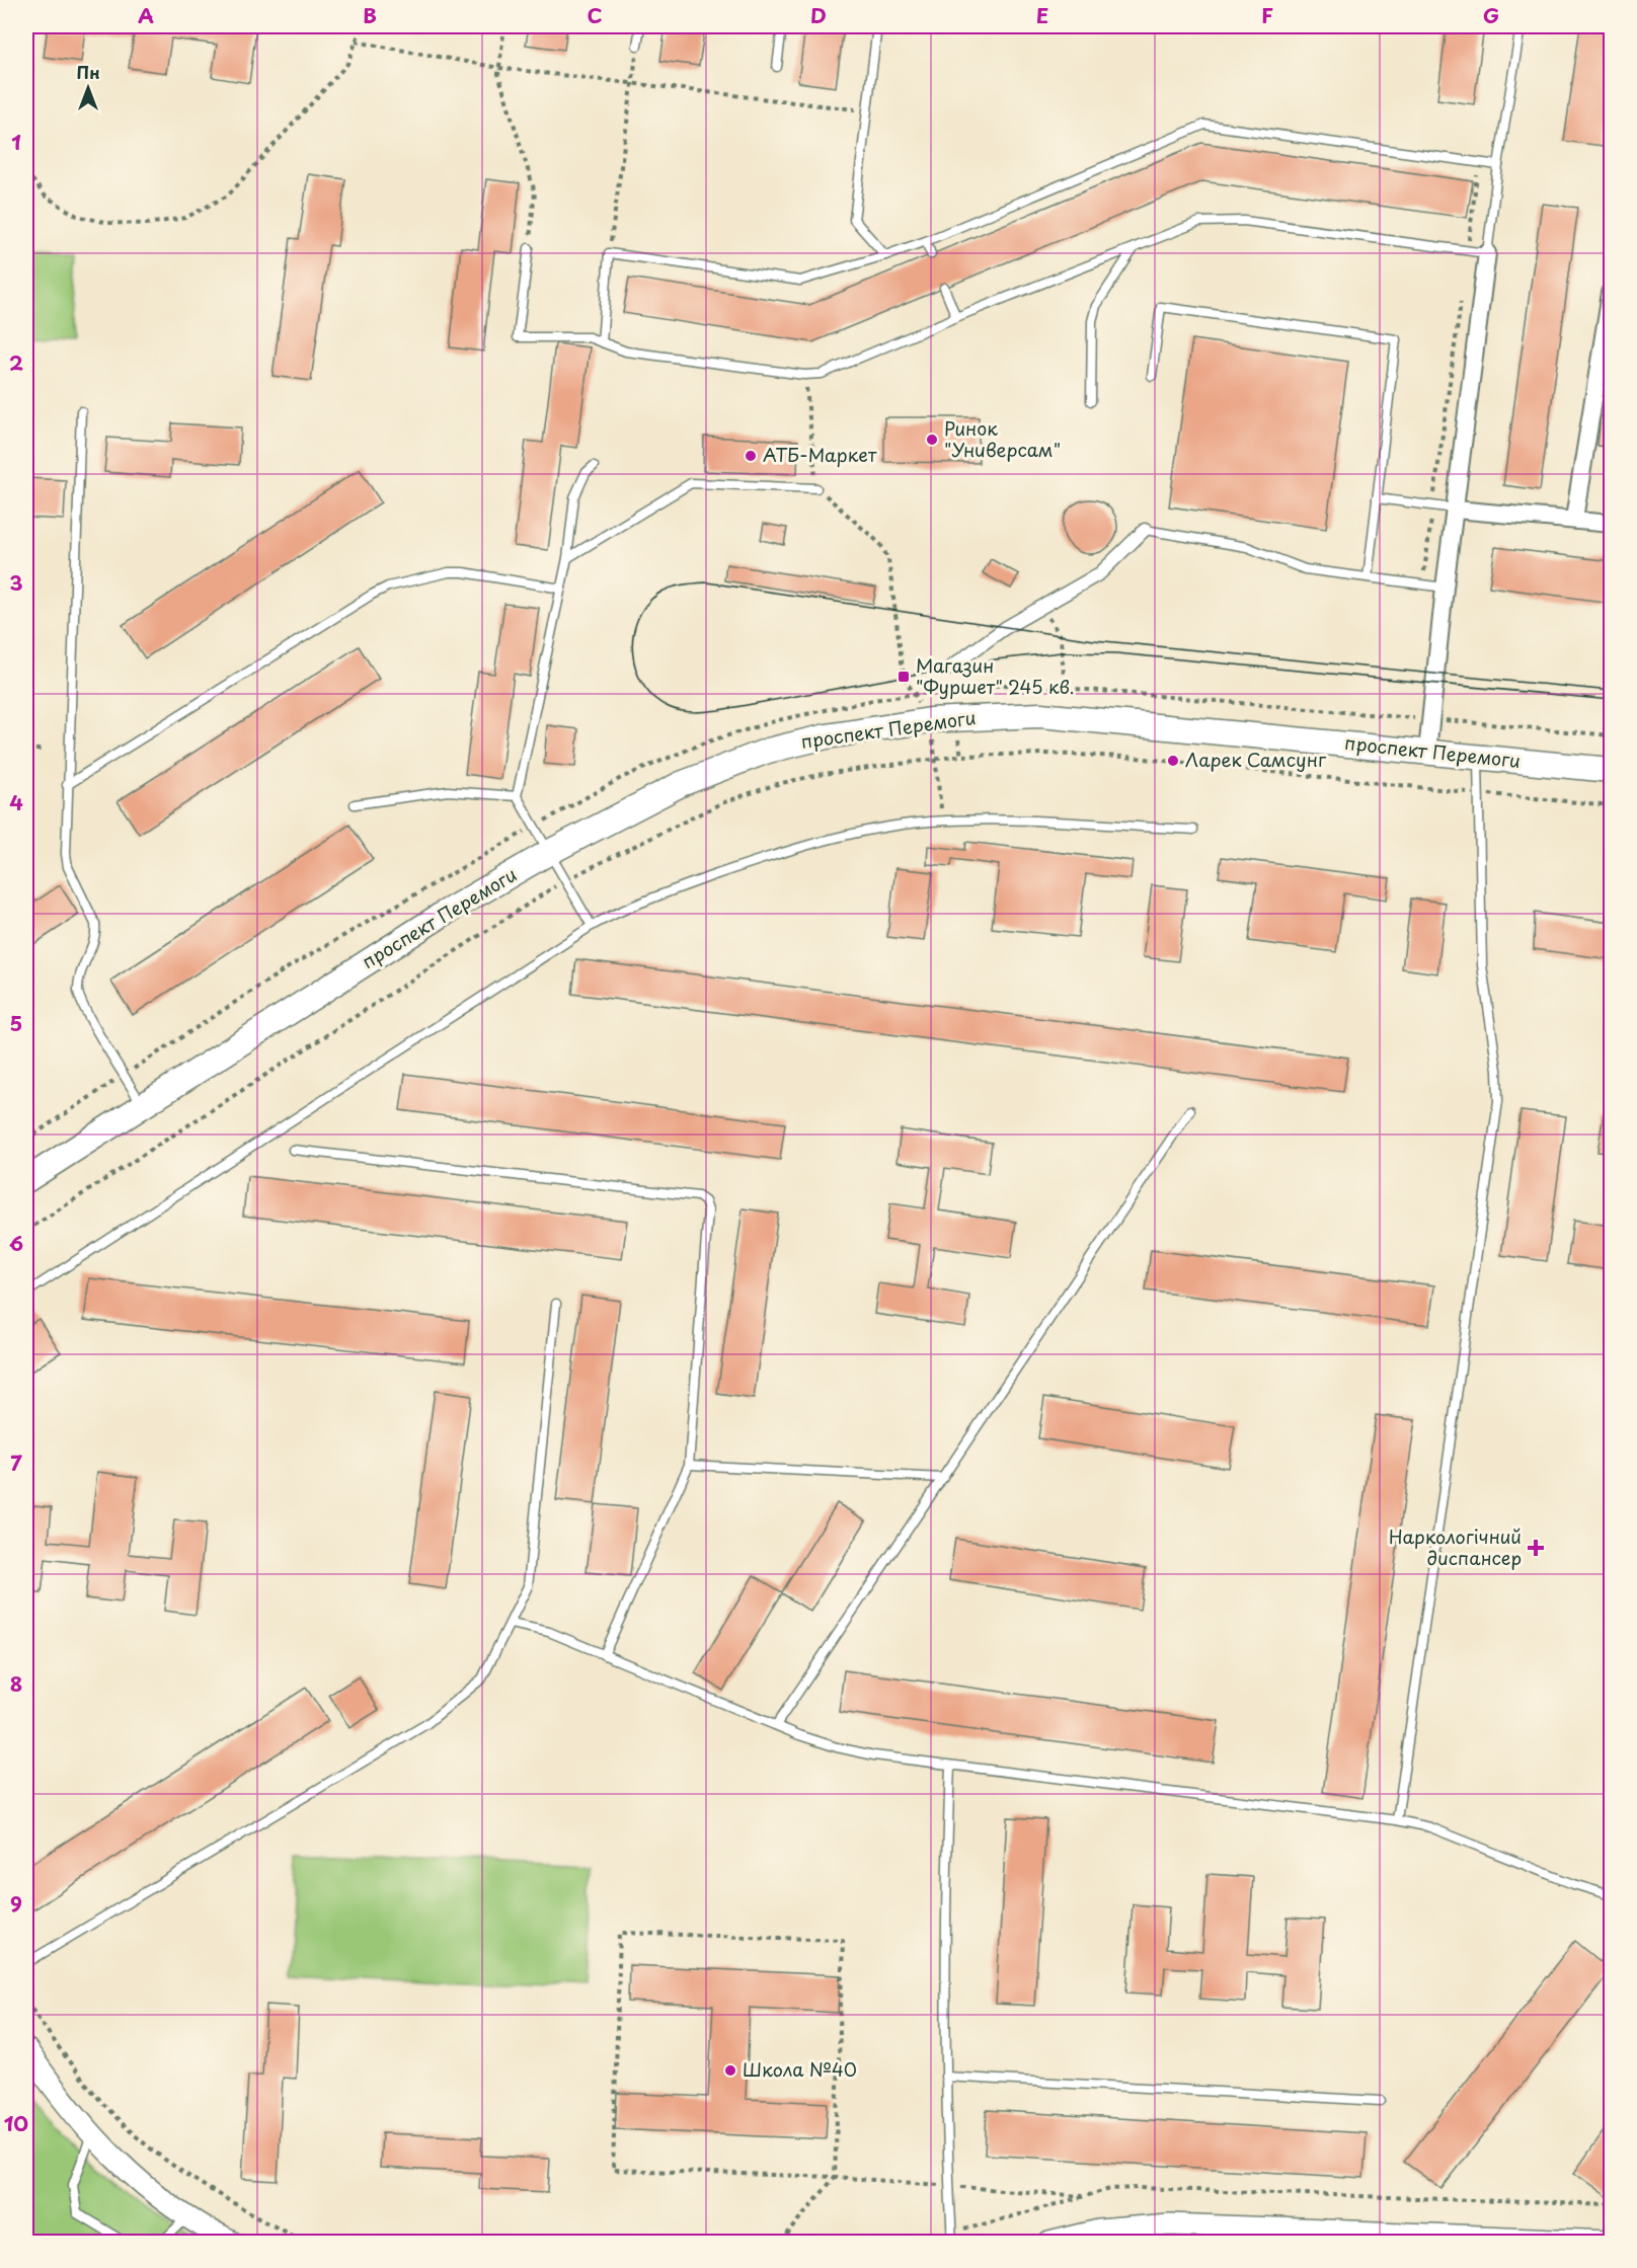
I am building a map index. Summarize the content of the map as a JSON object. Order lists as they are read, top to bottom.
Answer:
{
  "streets": {
    "main road": ["проспект Перемоги"]
  },
  "places": {
    "other": [
      "Ринок \"Универсам\"",
      "АТБ-Маркет",
      "Ларек Самсунг",
      "Школа №40"
    ],
    "transit": ["Магазин \"Фуршет\" 245 кв."],
    "health": ["Наркологічний диспансер"]
  },
  "north": "top",
  "grid": {
    "columns": [
      "A",
      "B",
      "C",
      "D",
      "E",
      "F",
      "G"
    ],
    "rows": [
      "1",
      "2",
      "3",
      "4",
      "5",
      "6",
      "7",
      "8",
      "9",
      "10"
    ]
  }
}
